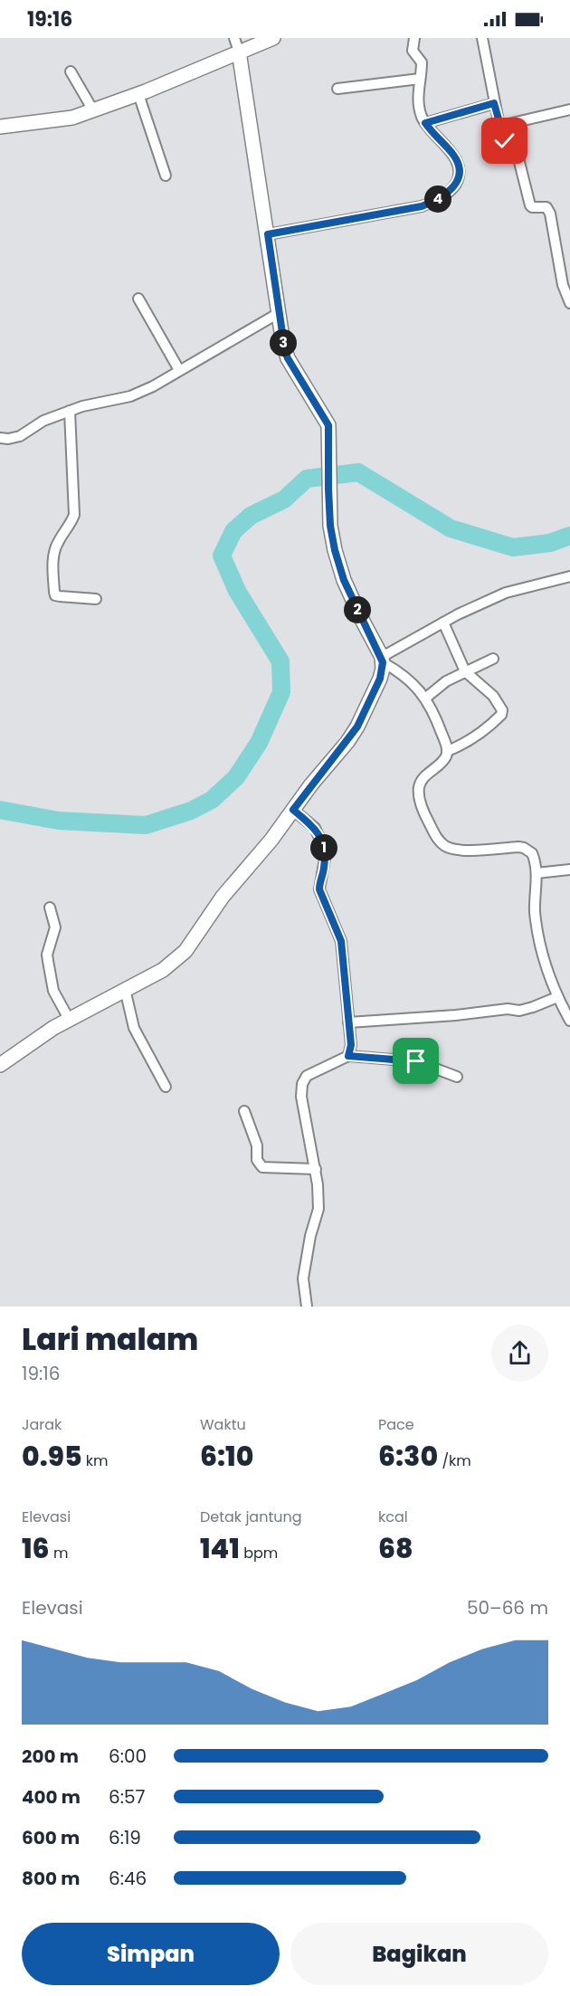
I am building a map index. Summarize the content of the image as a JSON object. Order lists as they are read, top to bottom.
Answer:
{
  "page": {
    "status": "19:16",
    "pins": [
      "4",
      "3",
      "2",
      "1"
    ],
    "heading": ["Lari malam", "19:16"],
    "stats": [
      ["Jarak", "0.95 km"],
      ["Waktu", "6:10"],
      ["Pace", "6:30 /km"],
      ["Elevasi", "16 m"],
      ["Detak jantung", "141 bpm"],
      ["kcal", "68"]
    ],
    "chart": ["Elevasi", "50–66 m"],
    "list": [
      {
        "name": "200 m",
        "note": "6:00"
      },
      {
        "name": "400 m",
        "note": "6:57"
      },
      {
        "name": "600 m",
        "note": "6:19"
      },
      {
        "name": "800 m",
        "note": "6:46"
      }
    ],
    "buttons": ["Simpan", "Bagikan"]
  }
}
